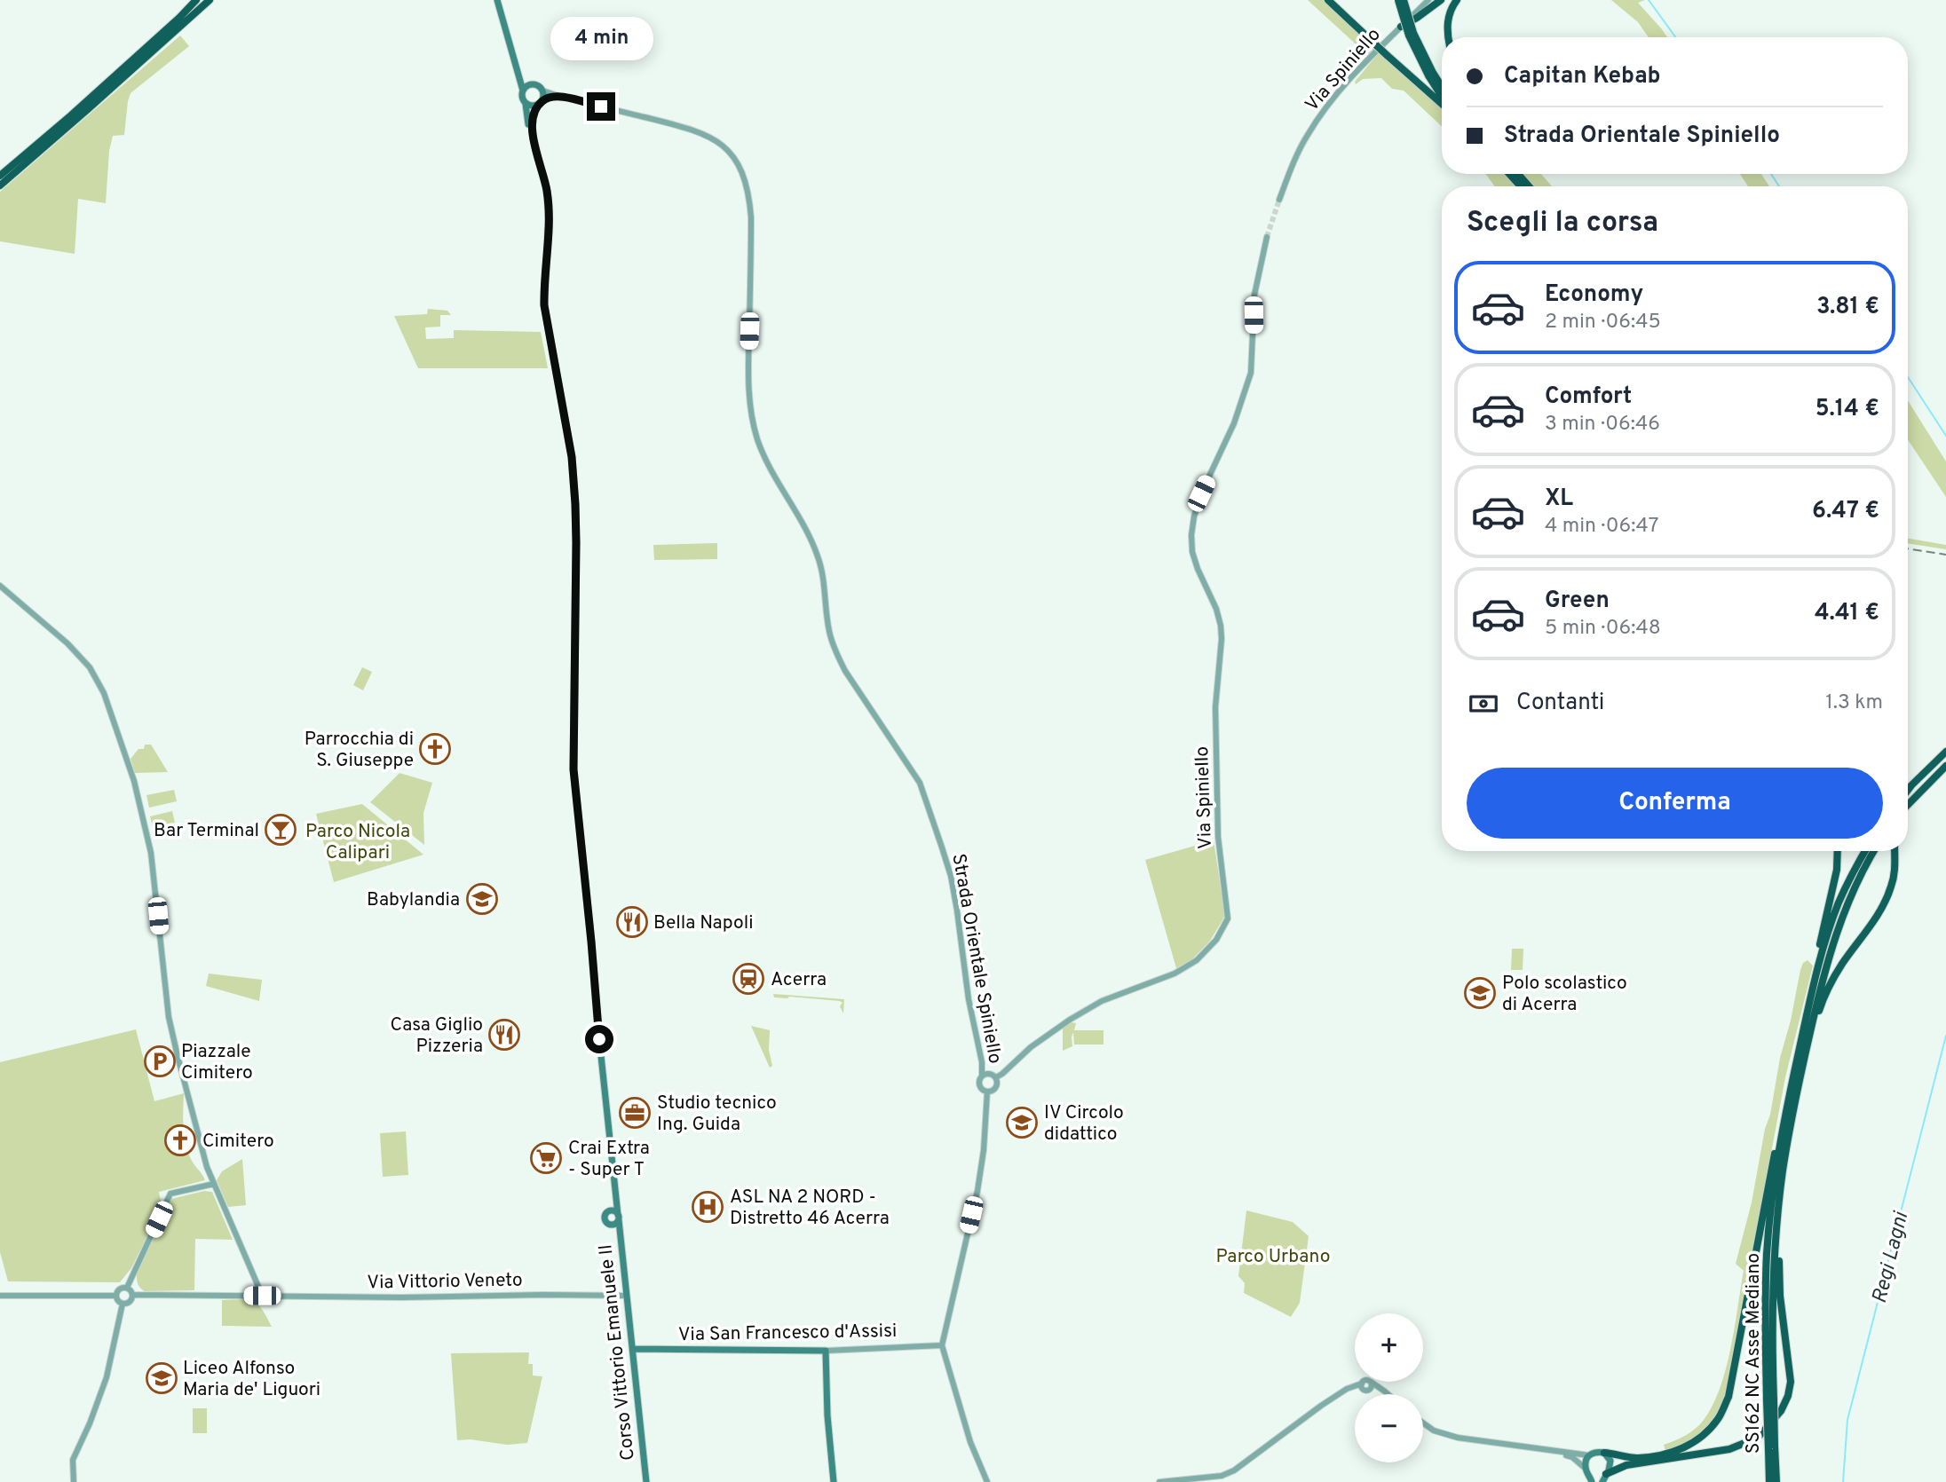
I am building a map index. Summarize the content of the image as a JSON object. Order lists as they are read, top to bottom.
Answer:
{
  "streets": {
    "highway": ["SS162 NC Asse Mediano"],
    "main road": ["Via San Francesco d'Assisi", "Corso Vittorio Emanuele II"],
    "street": ["Via Spiniello", "Strada Orientale Spiniello", "Via Vittorio Veneto"]
  },
  "crossings": [
    ["Via Spiniello", "Strada Orientale Spiniello"],
    ["Via Spiniello", "Via San Francesco d'Assisi"],
    ["Strada Orientale Spiniello", "Corso Vittorio Emanuele II"],
    ["Via Vittorio Veneto", "Corso Vittorio Emanuele II"],
    ["Via San Francesco d'Assisi", "Corso Vittorio Emanuele II"]
  ],
  "water": ["Regi Lagni"],
  "parks": ["Parco Nicola Calipari", "Parco Urbano"],
  "places": {
    "church": ["Parrocchia di S. Giuseppe", "Cimitero"],
    "bar": ["Bar Terminal"],
    "school or university": [
      "Babylandia",
      "Polo scolastico di Acerra",
      "IV Circolo didattico",
      "Liceo Alfonso Maria de' Liguori"
    ],
    "restaurant": ["Bella Napoli", "Casa Giglio Pizzeria"],
    "station": ["Acerra"],
    "parking": ["Piazzale Cimitero"],
    "office": ["Studio tecnico Ing. Guida"],
    "supermarket": ["Crai Extra - Super T"],
    "hospital": ["ASL NA 2 NORD - Distretto 46 Acerra"]
  },
  "page": {
    "bubble": "4 min",
    "banner": ["Capitan Kebab", "Strada Orientale Spiniello"],
    "heading": "Scegli la corsa",
    "list": [
      {
        "name": "Economy",
        "note": "2 min · 06:45",
        "value": "3.81 €"
      },
      {
        "name": "Comfort",
        "note": "3 min · 06:46",
        "value": "5.14 €"
      },
      {
        "name": "XL",
        "note": "4 min · 06:47",
        "value": "6.47 €"
      },
      {
        "name": "Green",
        "note": "5 min · 06:48",
        "value": "4.41 €"
      }
    ],
    "pay": ["Contanti", "1.3 km"],
    "buttons": "Conferma",
    "map_buttons": ["+", "−"]
  }
}
